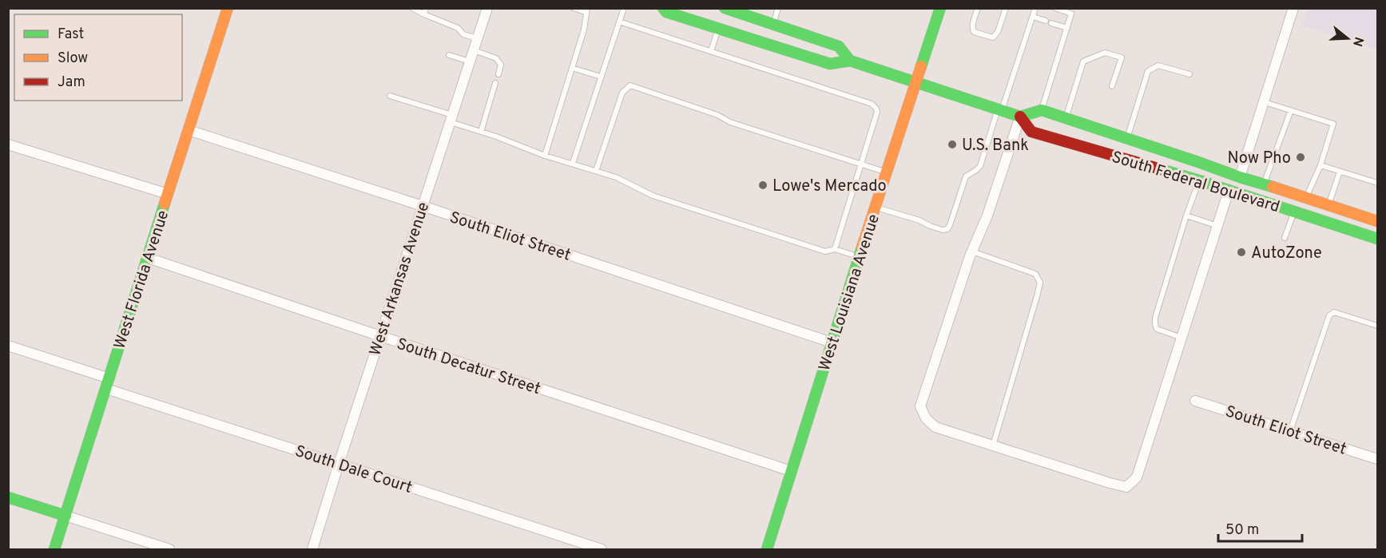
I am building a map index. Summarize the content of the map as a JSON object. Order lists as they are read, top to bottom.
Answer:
{
  "streets": {
    "main road": ["South Federal Boulevard", "West Florida Avenue", "West Louisiana Avenue"],
    "street": [
      "South Eliot Street",
      "West Arkansas Avenue",
      "South Decatur Street",
      "South Dale Court"
    ]
  },
  "crossings": [
    ["South Federal Boulevard", "West Louisiana Avenue"],
    ["South Eliot Street", "West Arkansas Avenue"],
    ["South Eliot Street", "West Florida Avenue"],
    ["South Eliot Street", "West Louisiana Avenue"],
    ["West Arkansas Avenue", "South Decatur Street"],
    ["West Arkansas Avenue", "South Dale Court"],
    ["West Florida Avenue", "South Decatur Street"],
    ["West Florida Avenue", "South Dale Court"],
    ["West Louisiana Avenue", "South Decatur Street"]
  ],
  "places": [
    "U.S. Bank",
    "Now Pho",
    "Lowe's Mercado",
    "AutoZone"
  ],
  "legend": ["Fast", "Slow", "Jam"],
  "scale_bar": "50 m",
  "north": "right"
}
